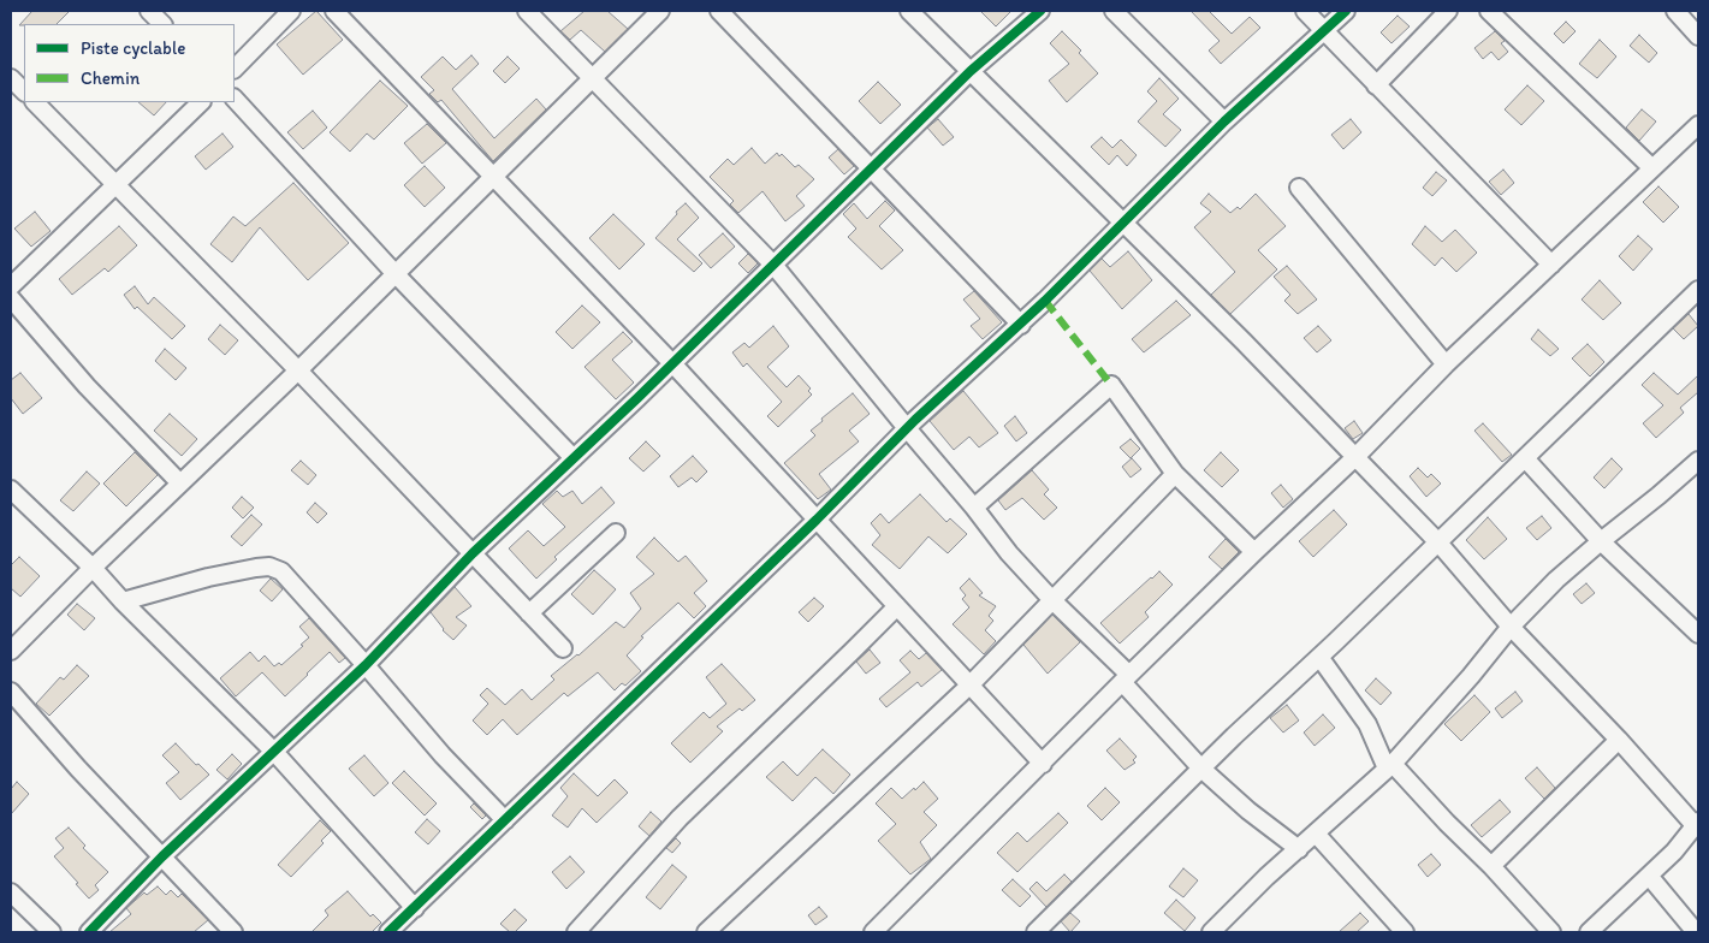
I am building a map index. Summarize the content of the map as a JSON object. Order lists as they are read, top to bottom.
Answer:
{
  "legend": ["Piste cyclable", "Chemin"]
}
